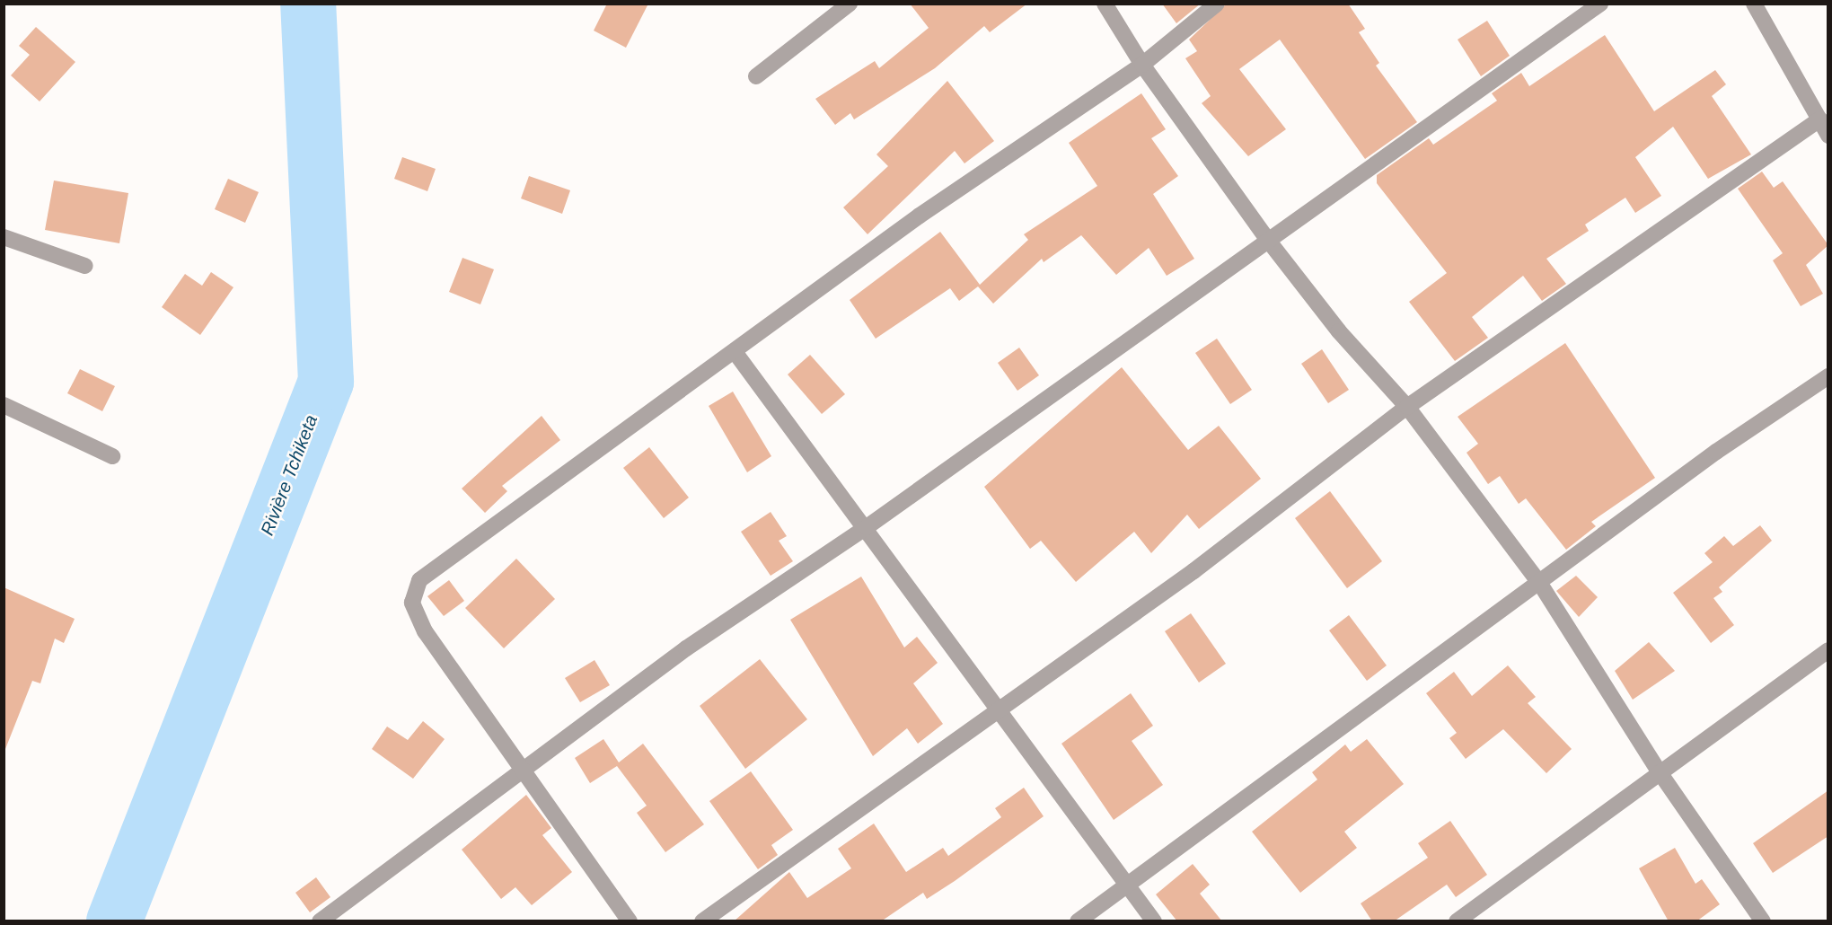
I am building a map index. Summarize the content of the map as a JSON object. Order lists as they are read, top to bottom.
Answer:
{
  "water": ["Rivière Tchiketa"]
}
